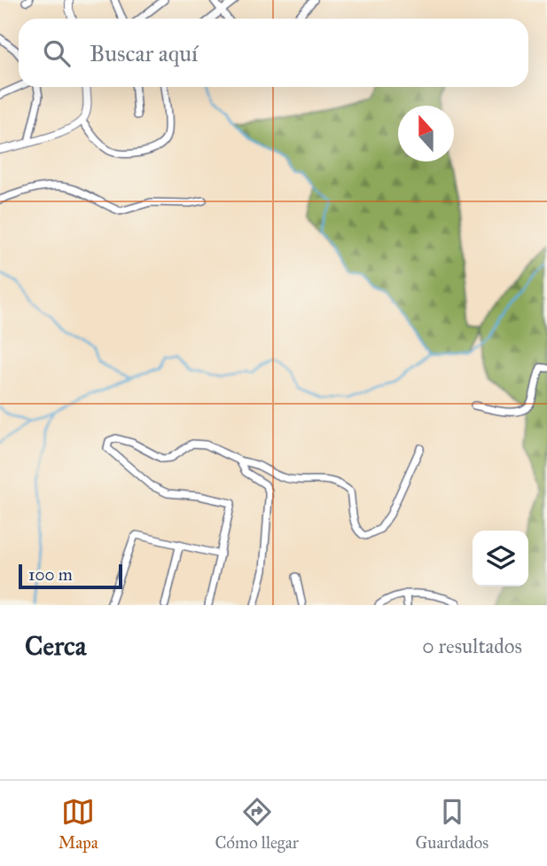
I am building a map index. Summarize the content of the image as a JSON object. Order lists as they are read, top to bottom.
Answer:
{
  "scale_bar": "100 m",
  "north": "top",
  "page": {
    "search": "Buscar aquí",
    "scale": "100 m",
    "heading": ["Cerca", "0 resultados"],
    "nav": ["Mapa", "Cómo llegar", "Guardados"]
  }
}
